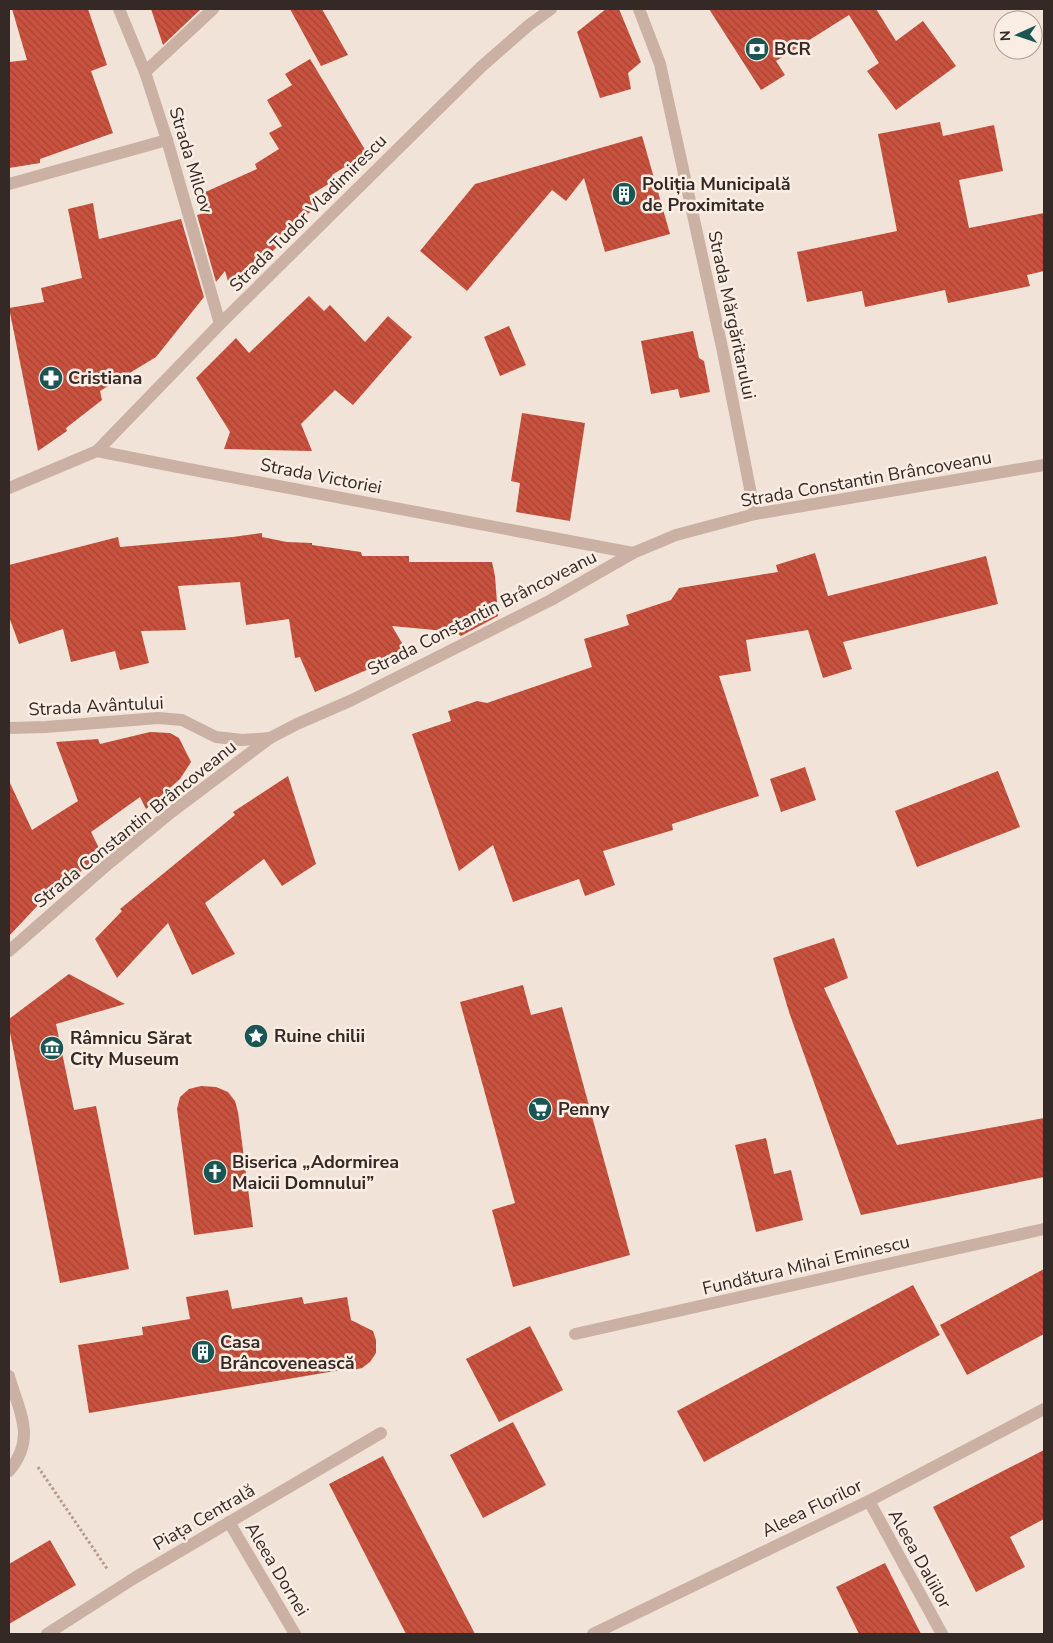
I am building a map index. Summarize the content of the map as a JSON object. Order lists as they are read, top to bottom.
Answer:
{
  "streets": {
    "street": [
      "Strada Milcov",
      "Strada Tudor Vladimirescu",
      "Strada Mărgăritarului",
      "Strada Victoriei",
      "Strada Constantin Brâncoveanu",
      "Strada Avântului",
      "Fundătura Mihai Eminescu",
      "Aleea Florilor",
      "Piața Centrală",
      "Aleea Daliilor",
      "Aleea Dornei"
    ]
  },
  "crossings": [
    ["Strada Milcov", "Strada Tudor Vladimirescu"],
    ["Strada Tudor Vladimirescu", "Strada Victoriei"],
    ["Strada Mărgăritarului", "Strada Constantin Brâncoveanu"],
    ["Strada Victoriei", "Strada Constantin Brâncoveanu"],
    ["Strada Constantin Brâncoveanu", "Strada Avântului"],
    ["Aleea Florilor", "Aleea Daliilor"],
    ["Piața Centrală", "Aleea Dornei"]
  ],
  "places": {
    "bank": ["BCR"],
    "building": ["Poliția Municipală de Proximitate", "Casa Brâncovenească"],
    "pharmacy": ["Cristiana"],
    "place": ["Ruine chilii"],
    "museum": ["Râmnicu Sărat City Museum"],
    "supermarket": ["Penny"],
    "church": ["Biserica „Adormirea Maicii Domnului”"]
  },
  "north": "left"
}
